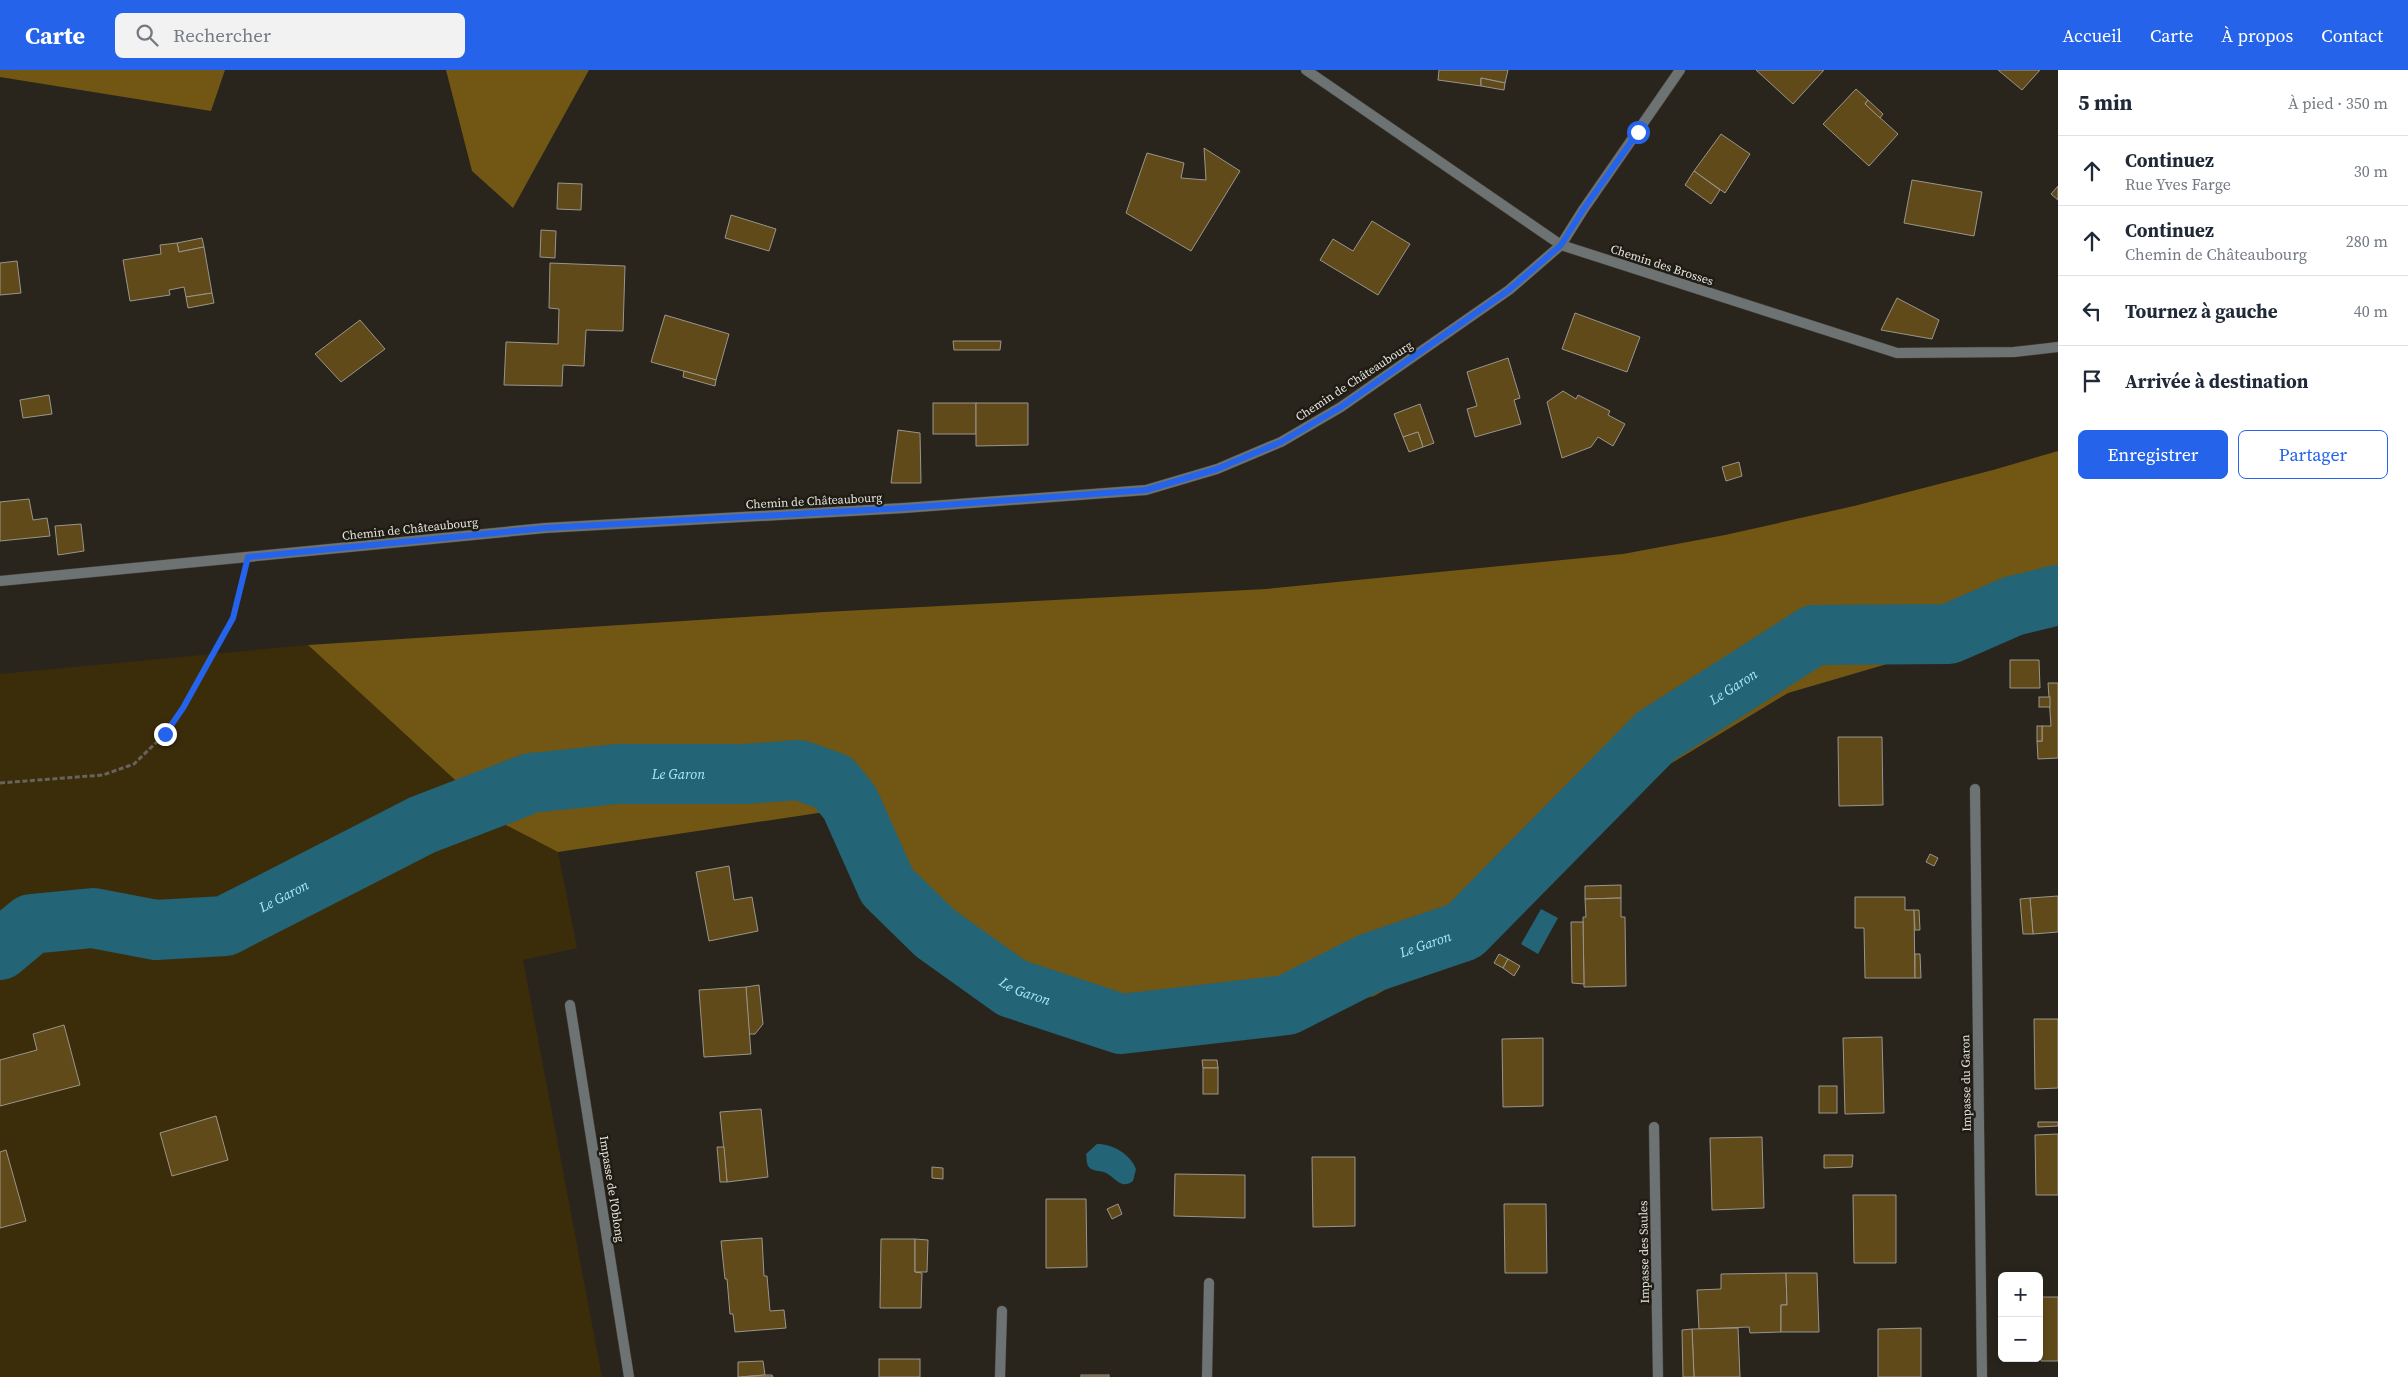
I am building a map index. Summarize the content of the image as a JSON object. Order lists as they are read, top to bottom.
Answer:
{
  "streets": {
    "street": [
      "Chemin des Brosses",
      "Chemin de Châteaubourg",
      "Impasse du Garon",
      "Impasse de l'Oblong",
      "Impasse des Saules"
    ]
  },
  "crossings": [
    ["Chemin des Brosses", "Chemin de Châteaubourg"]
  ],
  "water": ["Le Garon"],
  "page": {
    "header": "Carte",
    "search": "Rechercher",
    "nav": [
      "Accueil",
      "Carte",
      "À propos",
      "Contact"
    ],
    "heading": ["5 min", "À pied · 350 m"],
    "list": [
      ["Continuez", "Rue Yves Farge", "30 m"],
      ["Continuez", "Chemin de Châteaubourg", "280 m"],
      ["Tournez à gauche", "40 m"],
      "Arrivée à destination"
    ],
    "buttons": ["Enregistrer", "Partager"],
    "map_buttons": ["+", "−"]
  }
}
